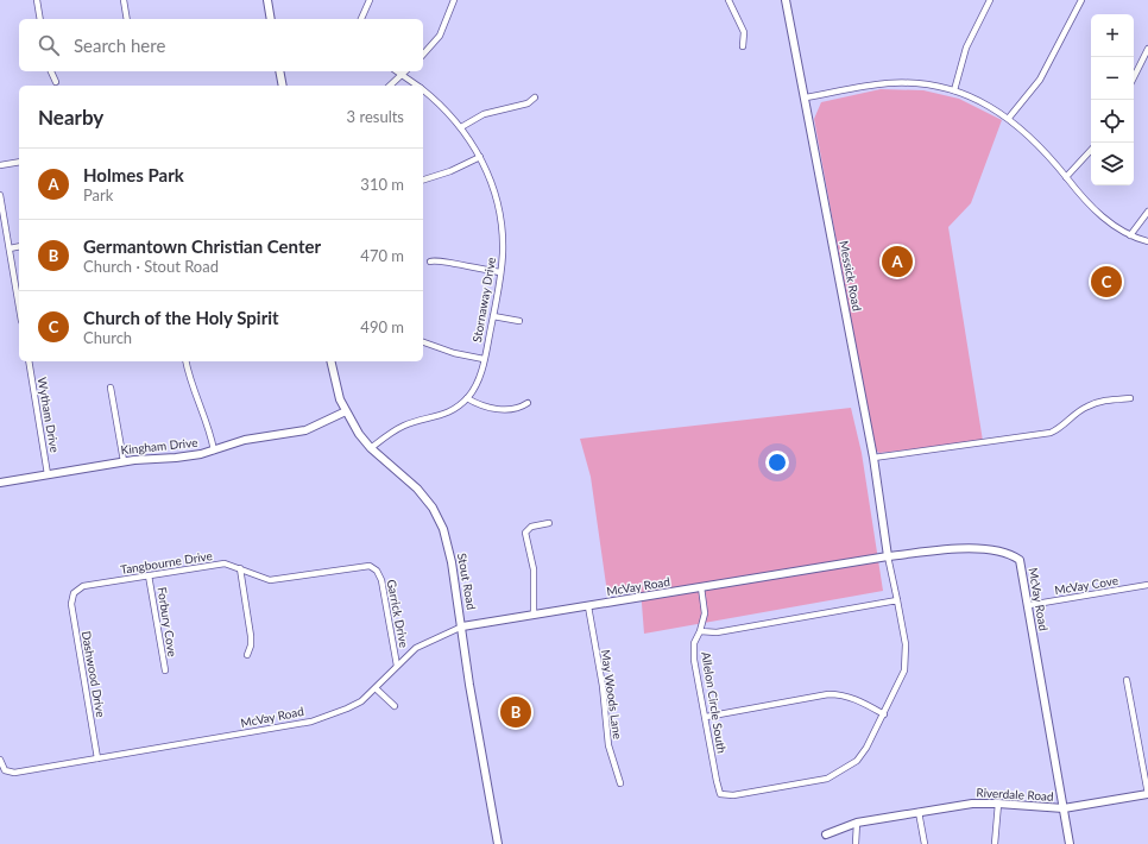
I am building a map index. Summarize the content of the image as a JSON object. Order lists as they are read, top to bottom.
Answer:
{
  "streets": {
    "street": [
      "Messick Road",
      "Stornaway Drive",
      "Wytham Drive",
      "Kingham Drive",
      "Tangbourne Drive",
      "Stout Road",
      "McVay Cove",
      "McVay Road",
      "Garrick Drive",
      "Forbury Cove",
      "Dashwood Drive",
      "May Woods Lane",
      "Allelon Circle South",
      "Riverdale Road"
    ]
  },
  "crossings": [
    ["Messick Road", "McVay Road"],
    ["Stornaway Drive", "Stout Road"],
    ["Wytham Drive", "Kingham Drive"],
    ["Kingham Drive", "Stout Road"],
    ["Tangbourne Drive", "Garrick Drive"],
    ["Tangbourne Drive", "Forbury Cove"],
    ["Tangbourne Drive", "Dashwood Drive"],
    ["Stout Road", "McVay Road"],
    ["McVay Cove", "McVay Road"],
    ["McVay Road", "Garrick Drive"],
    ["McVay Road", "Dashwood Drive"],
    ["McVay Road", "May Woods Lane"],
    ["McVay Road", "Allelon Circle South"],
    ["McVay Road", "Riverdale Road"]
  ],
  "page": {
    "map_buttons": ["+", "−"],
    "search": "Search here",
    "heading": ["Nearby", "3 results"],
    "list": [
      {
        "mark": "A",
        "name": "Holmes Park",
        "note": "Park",
        "value": "310 m"
      },
      {
        "mark": "B",
        "name": "Germantown Christian Center",
        "note": "Church · Stout Road",
        "value": "470 m"
      },
      {
        "mark": "C",
        "name": "Church of the Holy Spirit",
        "note": "Church",
        "value": "490 m"
      }
    ],
    "pins": ["A", "C", "B"]
  }
}
